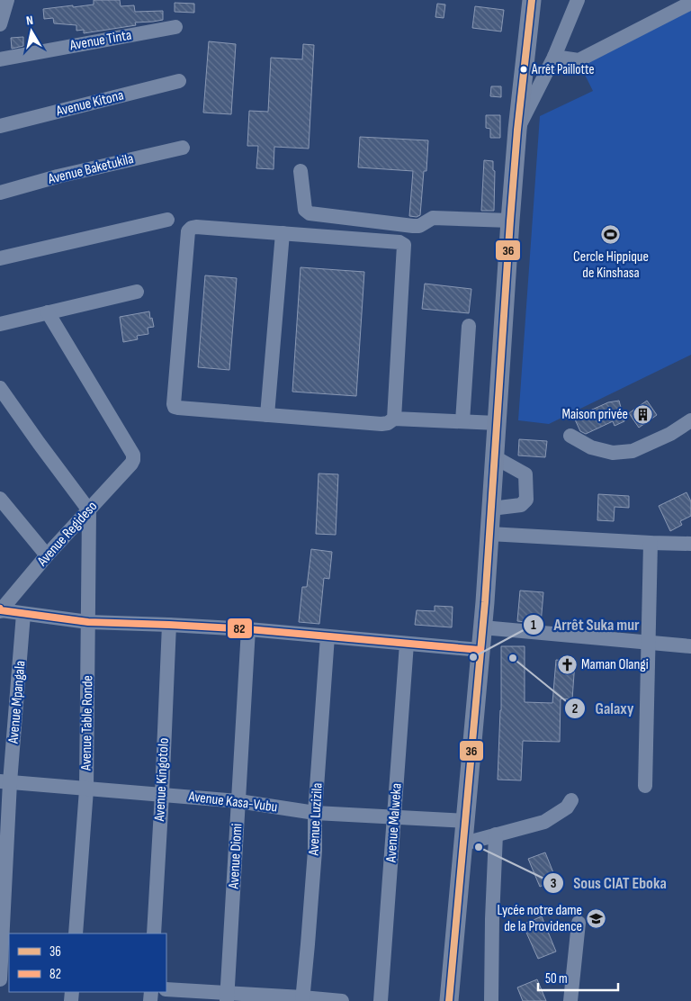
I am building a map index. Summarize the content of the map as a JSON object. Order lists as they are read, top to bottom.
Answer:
{
  "streets": {
    "street": [
      "Avenue Tinta",
      "Avenue Kitona",
      "Avenue Baketukila",
      "Avenue Regideso",
      "Avenue Mpangala",
      "Avenue Table Ronde",
      "Avenue Kingotolo",
      "Avenue Kasa-Vubu",
      "Avenue Luzizila",
      "Avenue Malweka",
      "Avenue Diomi"
    ]
  },
  "crossings": [
    ["Avenue Regideso", "Avenue Table Ronde"],
    ["Avenue Mpangala", "Avenue Kasa-Vubu"],
    ["Avenue Table Ronde", "Avenue Kasa-Vubu"],
    ["Avenue Kingotolo", "Avenue Kasa-Vubu"],
    ["Avenue Kasa-Vubu", "Avenue Luzizila"],
    ["Avenue Kasa-Vubu", "Avenue Malweka"],
    ["Avenue Kasa-Vubu", "Avenue Diomi"]
  ],
  "places": {
    "other": [
      "Arrêt Paillotte",
      "Arrêt Suka mur",
      "Galaxy",
      "Sous CIAT Eboka"
    ],
    "sports": ["Cercle Hippique de Kinshasa"],
    "building": ["Maison privée"],
    "church": ["Maman Olangi"],
    "school or university": ["Lycée notre dame de la Providence"]
  },
  "lines": ["transit line 36", "transit line 82"],
  "legend": ["36", "82"],
  "scale_bar": "50 m",
  "north": "top"
}
